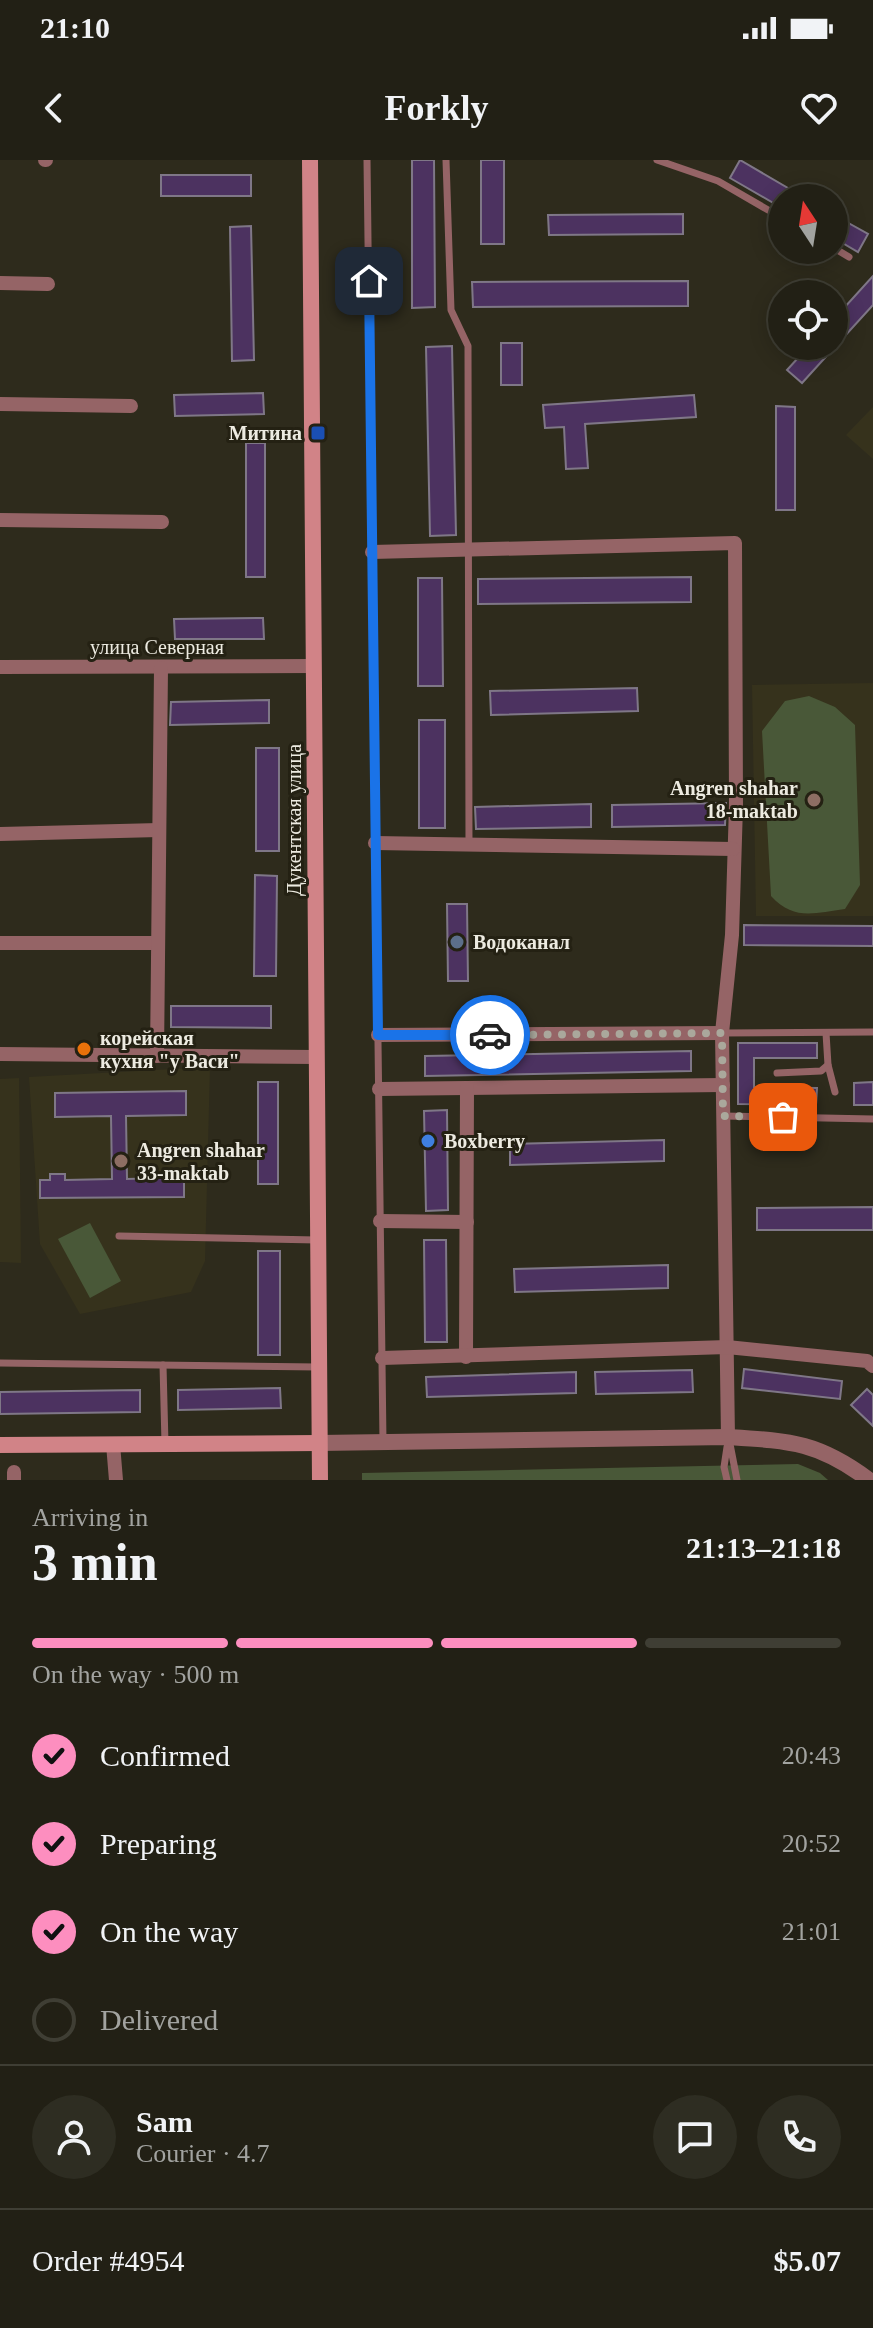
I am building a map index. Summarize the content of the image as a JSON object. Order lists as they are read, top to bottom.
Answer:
{
  "streets": {
    "main road": ["Дукентская улица"],
    "street": ["улица Северная"]
  },
  "crossings": [
    ["улица Северная", "Дукентская улица"]
  ],
  "places": {
    "transit": ["Митина"],
    "other": [
      "Angren shahar 18-maktab",
      "Водоканал",
      "корейская кухня \"у Васи\"",
      "Boxberry",
      "Angren shahar 33-maktab"
    ]
  },
  "north": "top",
  "page": {
    "status": "21:10",
    "header": "Forkly",
    "heading": ["3 min", "Arriving in", "21:13–21:18"],
    "panel": [
      "Sam",
      "Courier · 4.7",
      "Order #4954",
      "$5.07"
    ],
    "bar": "On the way · 500 m",
    "list": [
      ["Confirmed", "20:43"],
      ["Preparing", "20:52"],
      ["On the way", "21:01"],
      "Delivered"
    ]
  }
}
